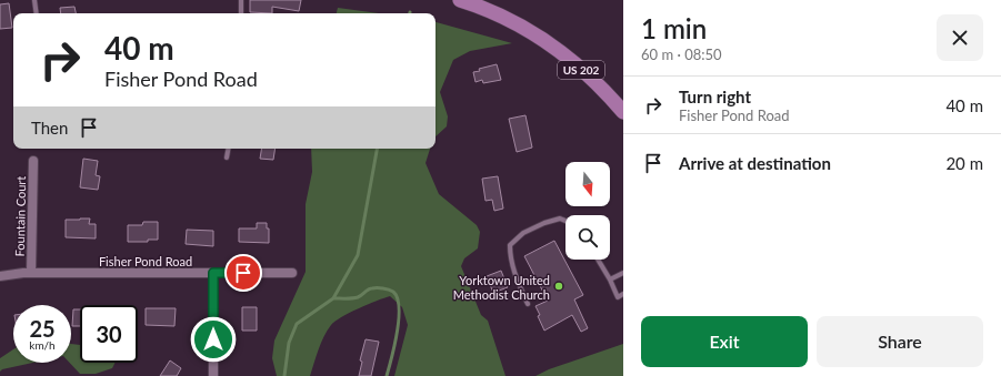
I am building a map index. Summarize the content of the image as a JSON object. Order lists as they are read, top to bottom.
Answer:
{
  "streets": {
    "highway": ["US 202"],
    "street": ["Fountain Court", "Fisher Pond Road"]
  },
  "crossings": [
    ["Fountain Court", "Fisher Pond Road"]
  ],
  "places": ["Yorktown United Methodist Church"],
  "north": "bottom",
  "page": {
    "heading": ["1 min", "60 m · 08:50"],
    "turn": ["40 m", "Fisher Pond Road"],
    "list": [
      {
        "name": "Turn right",
        "note": "Fisher Pond Road",
        "value": "40 m"
      },
      {
        "name": "Arrive at destination",
        "value": "20 m"
      }
    ],
    "then": "Then",
    "speed": "25 km/h",
    "limit": "30",
    "buttons": ["Exit", "Share"]
  }
}
